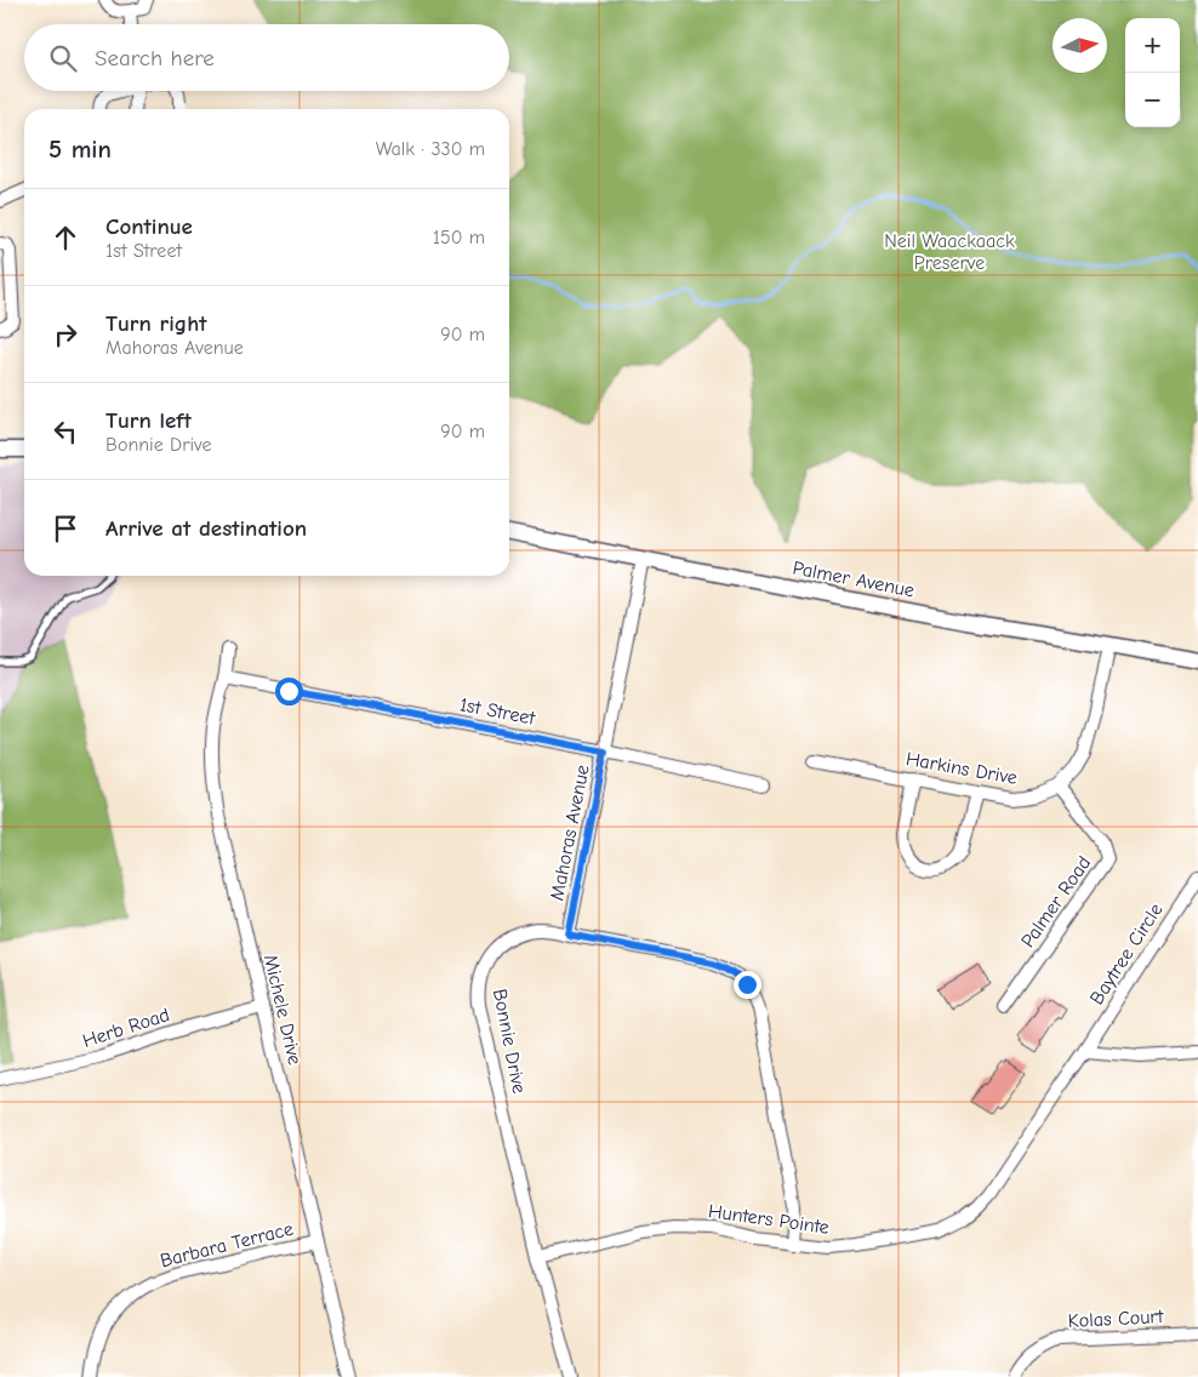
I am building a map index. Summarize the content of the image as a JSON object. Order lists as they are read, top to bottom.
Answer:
{
  "streets": {
    "street": [
      "Palmer Avenue",
      "1st Street",
      "Harkins Drive",
      "Mahoras Avenue",
      "Palmer Road",
      "Baytree Circle",
      "Michele Drive",
      "Herb Road",
      "Bonnie Drive",
      "Hunters Pointe",
      "Barbara Terrace",
      "Kolas Court"
    ]
  },
  "crossings": [
    ["Palmer Avenue", "Mahoras Avenue"],
    ["1st Street", "Mahoras Avenue"],
    ["1st Street", "Michele Drive"],
    ["Harkins Drive", "Palmer Road"],
    ["Mahoras Avenue", "Bonnie Drive"],
    ["Baytree Circle", "Hunters Pointe"],
    ["Michele Drive", "Herb Road"],
    ["Michele Drive", "Barbara Terrace"],
    ["Bonnie Drive", "Hunters Pointe"]
  ],
  "parks": ["Neil Waackaack Preserve"],
  "north": "right",
  "page": {
    "map_buttons": ["+", "−"],
    "search": "Search here",
    "heading": ["5 min", "Walk · 330 m"],
    "list": [
      ["Continue", "1st Street", "150 m"],
      ["Turn right", "Mahoras Avenue", "90 m"],
      ["Turn left", "Bonnie Drive", "90 m"],
      "Arrive at destination"
    ]
  }
}
